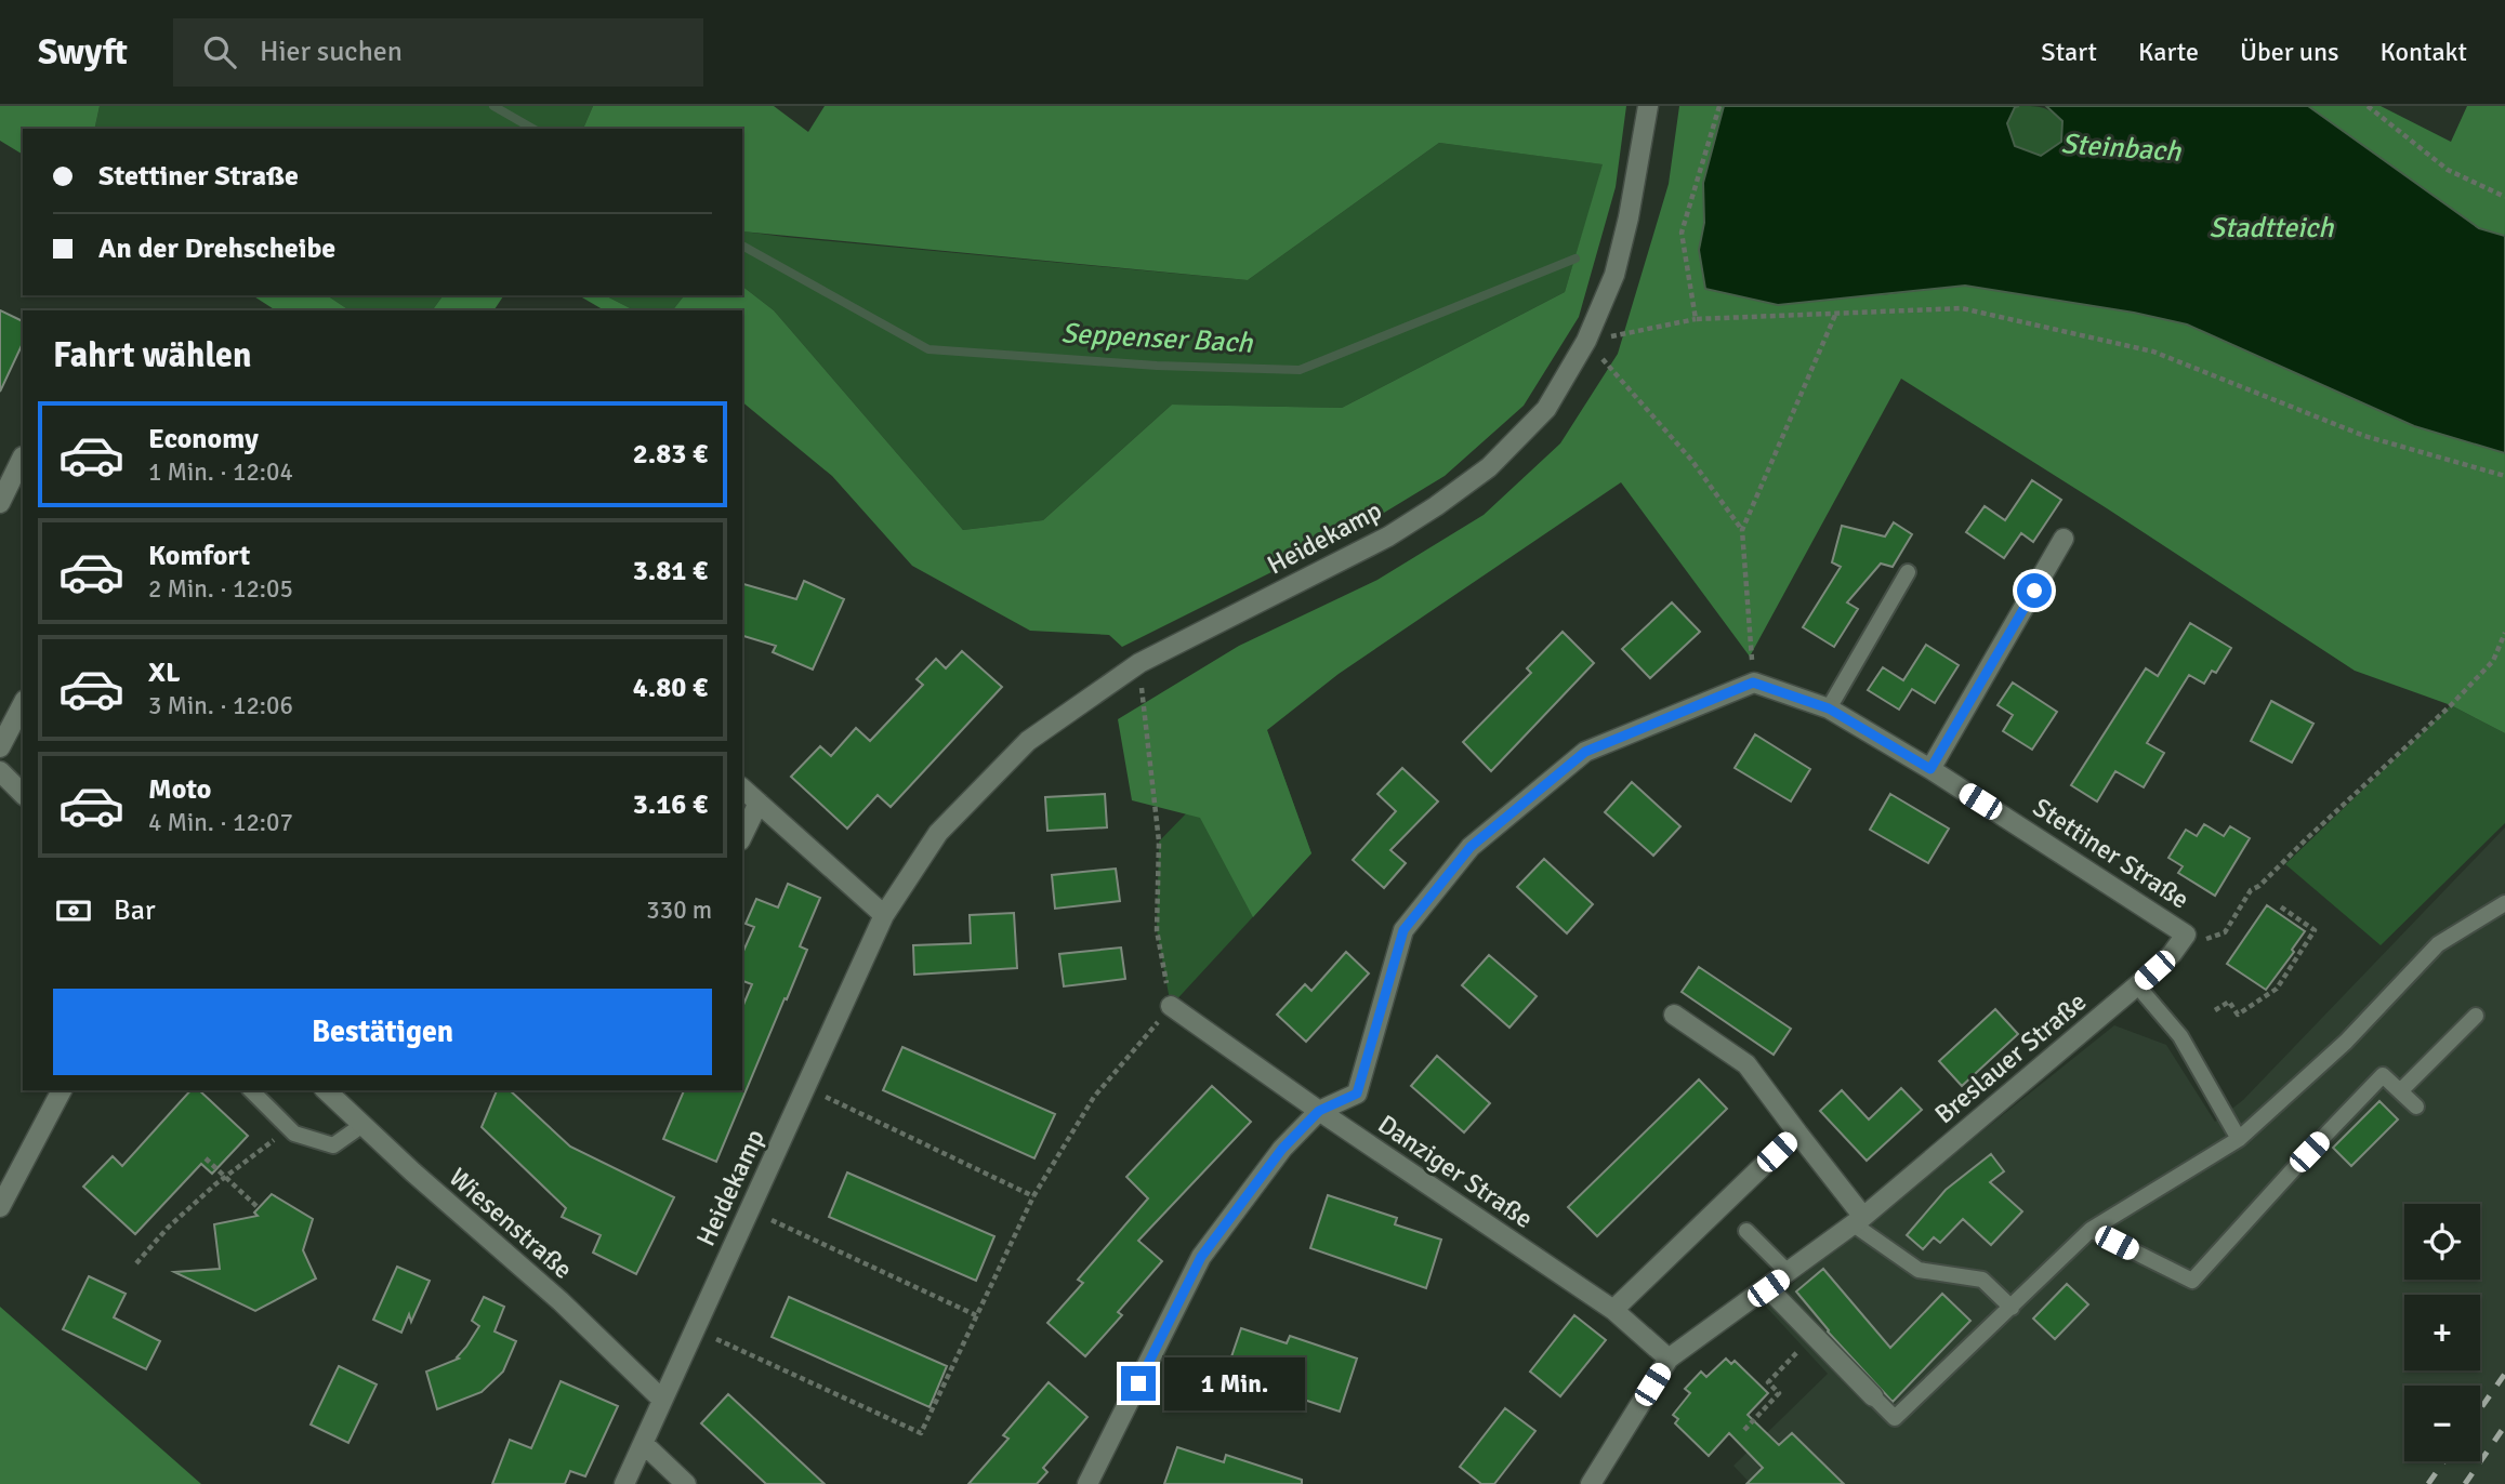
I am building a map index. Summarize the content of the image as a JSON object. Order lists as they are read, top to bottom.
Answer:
{
  "streets": {
    "street": [
      "Heidekamp",
      "Stettiner Straße",
      "Breslauer Straße",
      "Danziger Straße",
      "Wiesenstraße"
    ]
  },
  "crossings": [
    ["Heidekamp", "Wiesenstraße"],
    ["Stettiner Straße", "Breslauer Straße"],
    ["Breslauer Straße", "Danziger Straße"]
  ],
  "water": ["Steinbach", "Stadtteich", "Seppenser Bach"],
  "page": {
    "header": "Swyft",
    "search": "Hier suchen",
    "nav": [
      "Start",
      "Karte",
      "Über uns",
      "Kontakt"
    ],
    "banner": ["Stettiner Straße", "An der Drehscheibe"],
    "heading": "Fahrt wählen",
    "list": [
      {
        "name": "Economy",
        "note": "1 Min. · 12:04",
        "value": "2.83 €"
      },
      {
        "name": "Komfort",
        "note": "2 Min. · 12:05",
        "value": "3.81 €"
      },
      {
        "name": "XL",
        "note": "3 Min. · 12:06",
        "value": "4.80 €"
      },
      {
        "name": "Moto",
        "note": "4 Min. · 12:07",
        "value": "3.16 €"
      }
    ],
    "pay": ["Bar", "330 m"],
    "buttons": "Bestätigen",
    "map_buttons": ["+", "−"],
    "bubble": "1 Min."
  }
}
